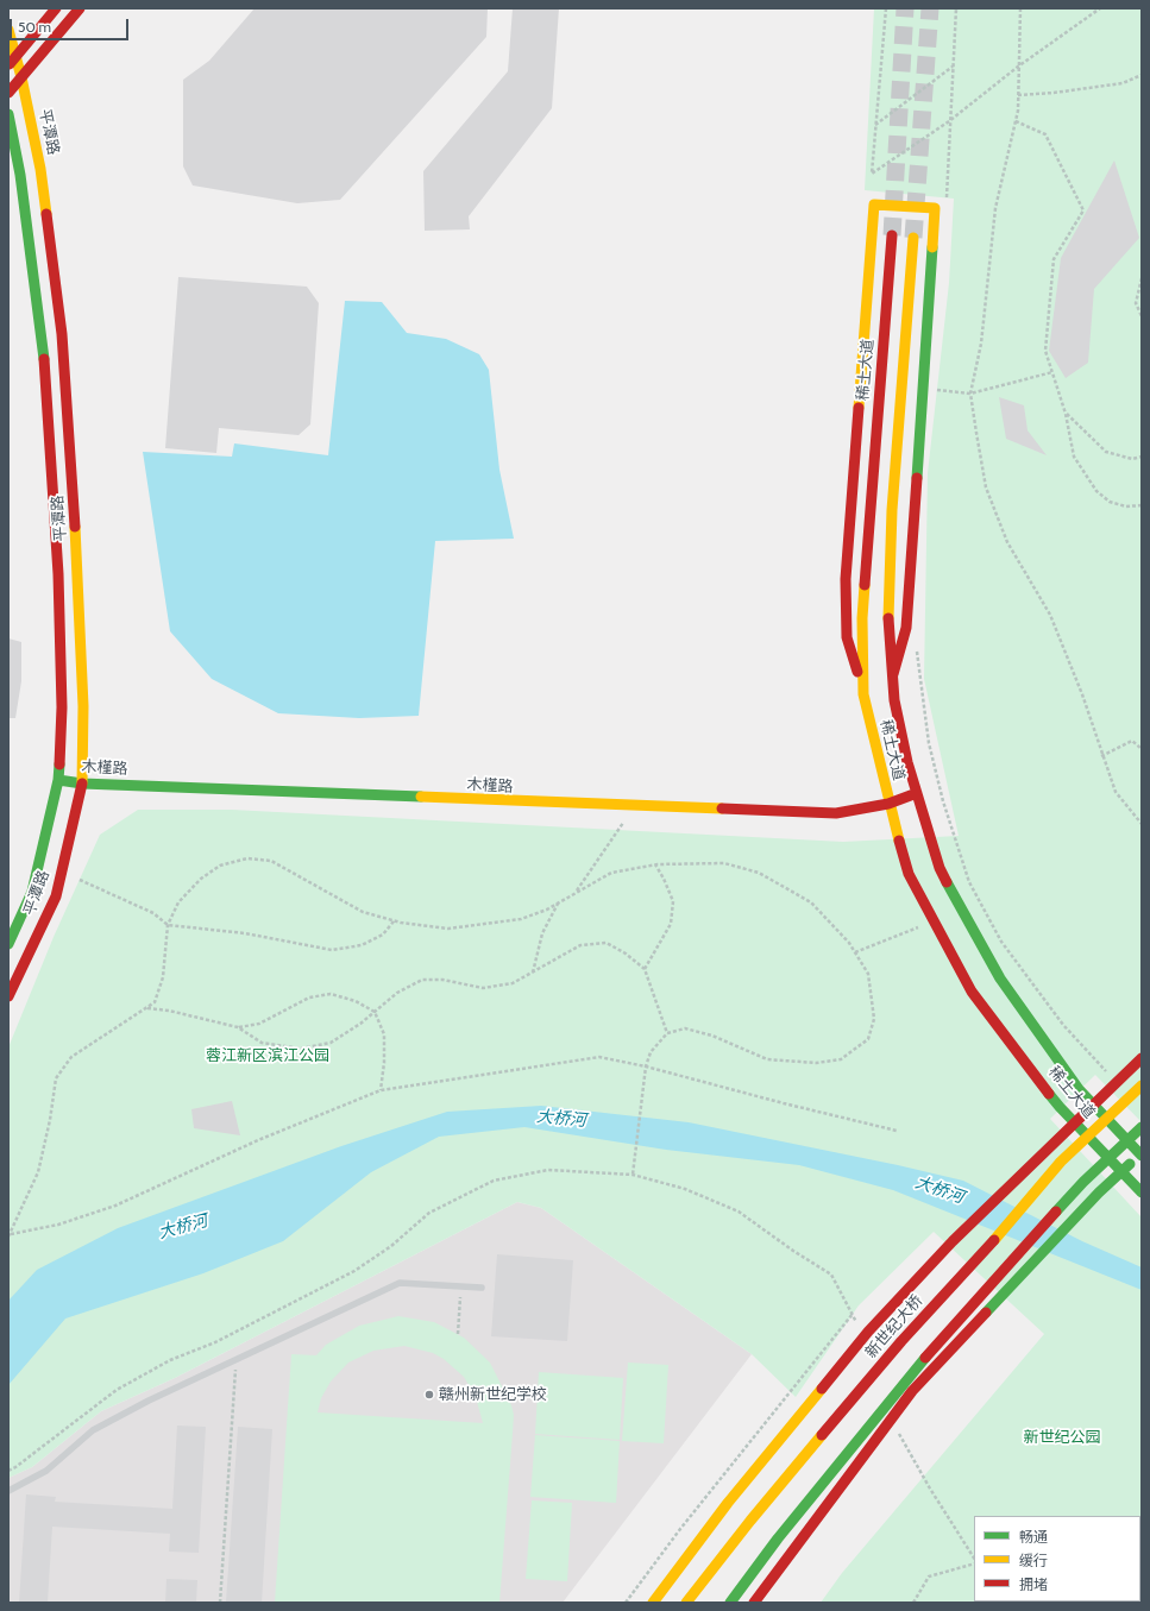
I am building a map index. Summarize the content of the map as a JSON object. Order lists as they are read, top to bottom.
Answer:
{
  "streets": {
    "main road": [
      "平潭路",
      "稀土大道",
      "木槿路",
      "新世纪大桥"
    ]
  },
  "crossings": [
    ["平潭路", "木槿路"],
    ["稀土大道", "木槿路"]
  ],
  "water": ["大桥河"],
  "parks": ["蓉江新区滨江公园", "新世纪公园"],
  "places": ["赣州新世纪学校"],
  "legend": ["畅通", "缓行", "拥堵"],
  "scale_bar": "50 m"
}
